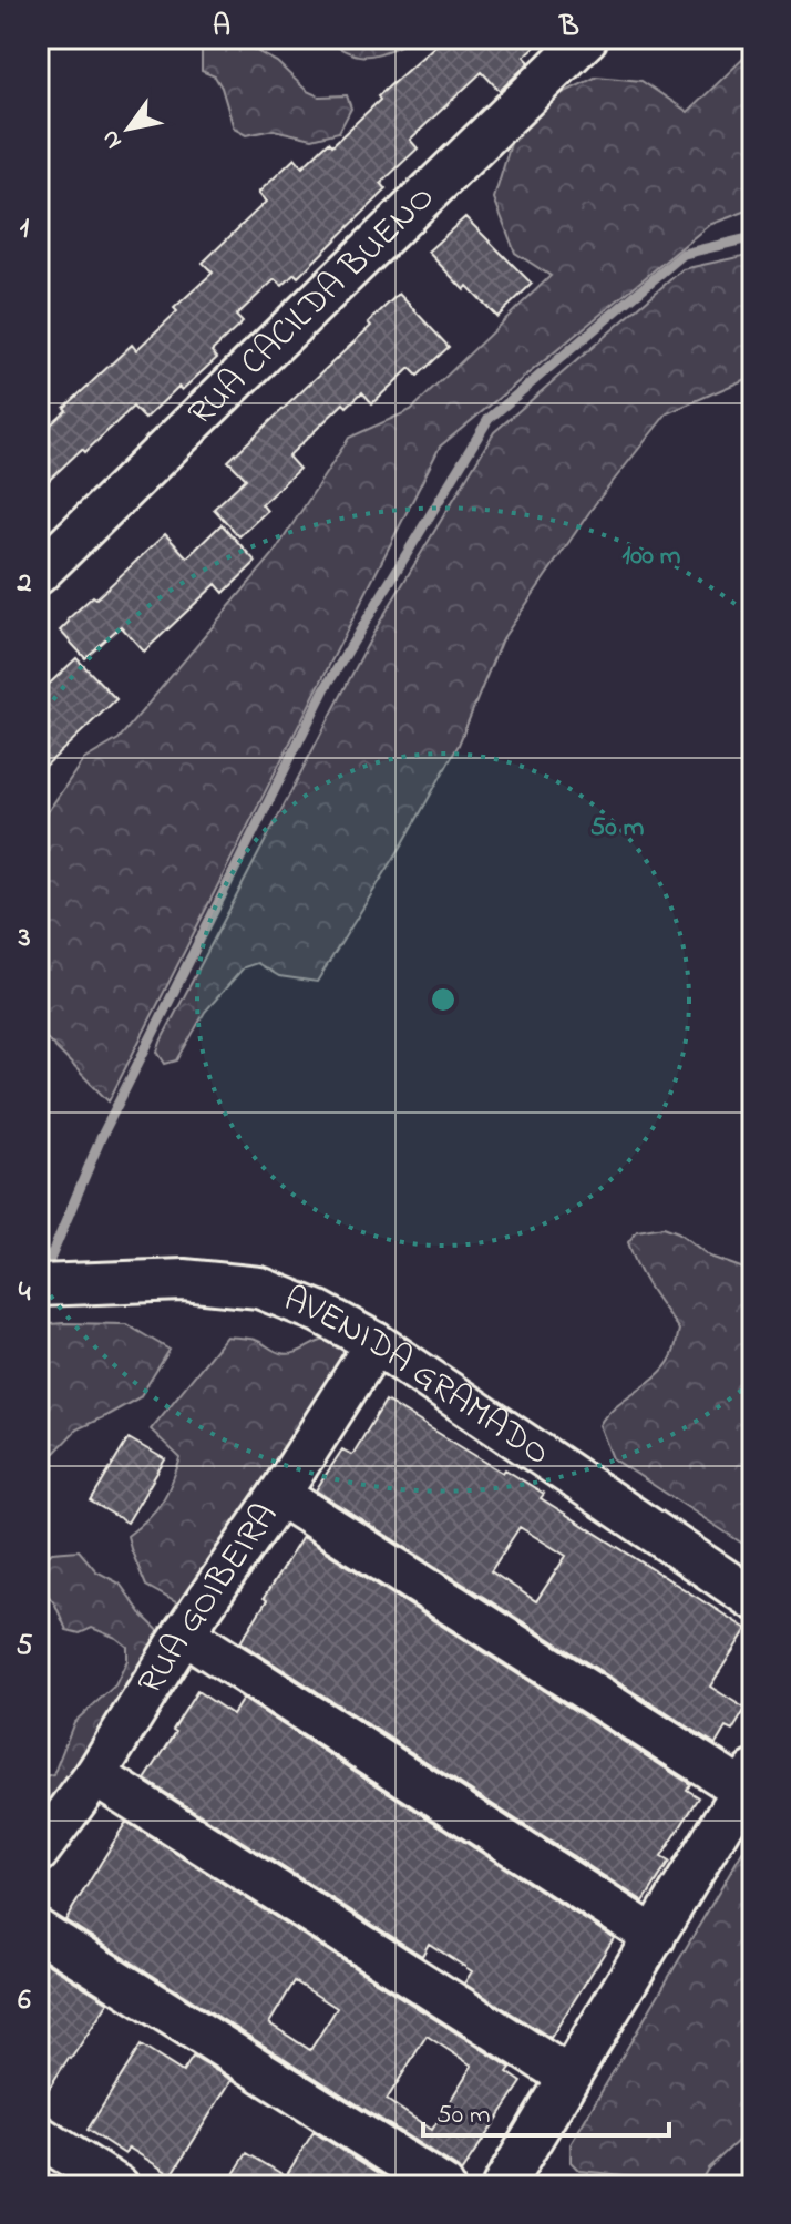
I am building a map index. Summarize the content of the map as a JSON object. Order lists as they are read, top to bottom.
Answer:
{
  "streets": {
    "street": ["RUA CACILDA BUENO", "AVENIDA GRAMADO", "RUA GOIBEIRA"]
  },
  "crossings": [
    ["AVENIDA GRAMADO", "RUA GOIBEIRA"]
  ],
  "scale_bar": "50 m",
  "north": "bottom left",
  "grid": {
    "columns": ["A", "B"],
    "rows": [
      "1",
      "2",
      "3",
      "4",
      "5",
      "6"
    ]
  },
  "rings": ["100 m", "50 m"]
}
